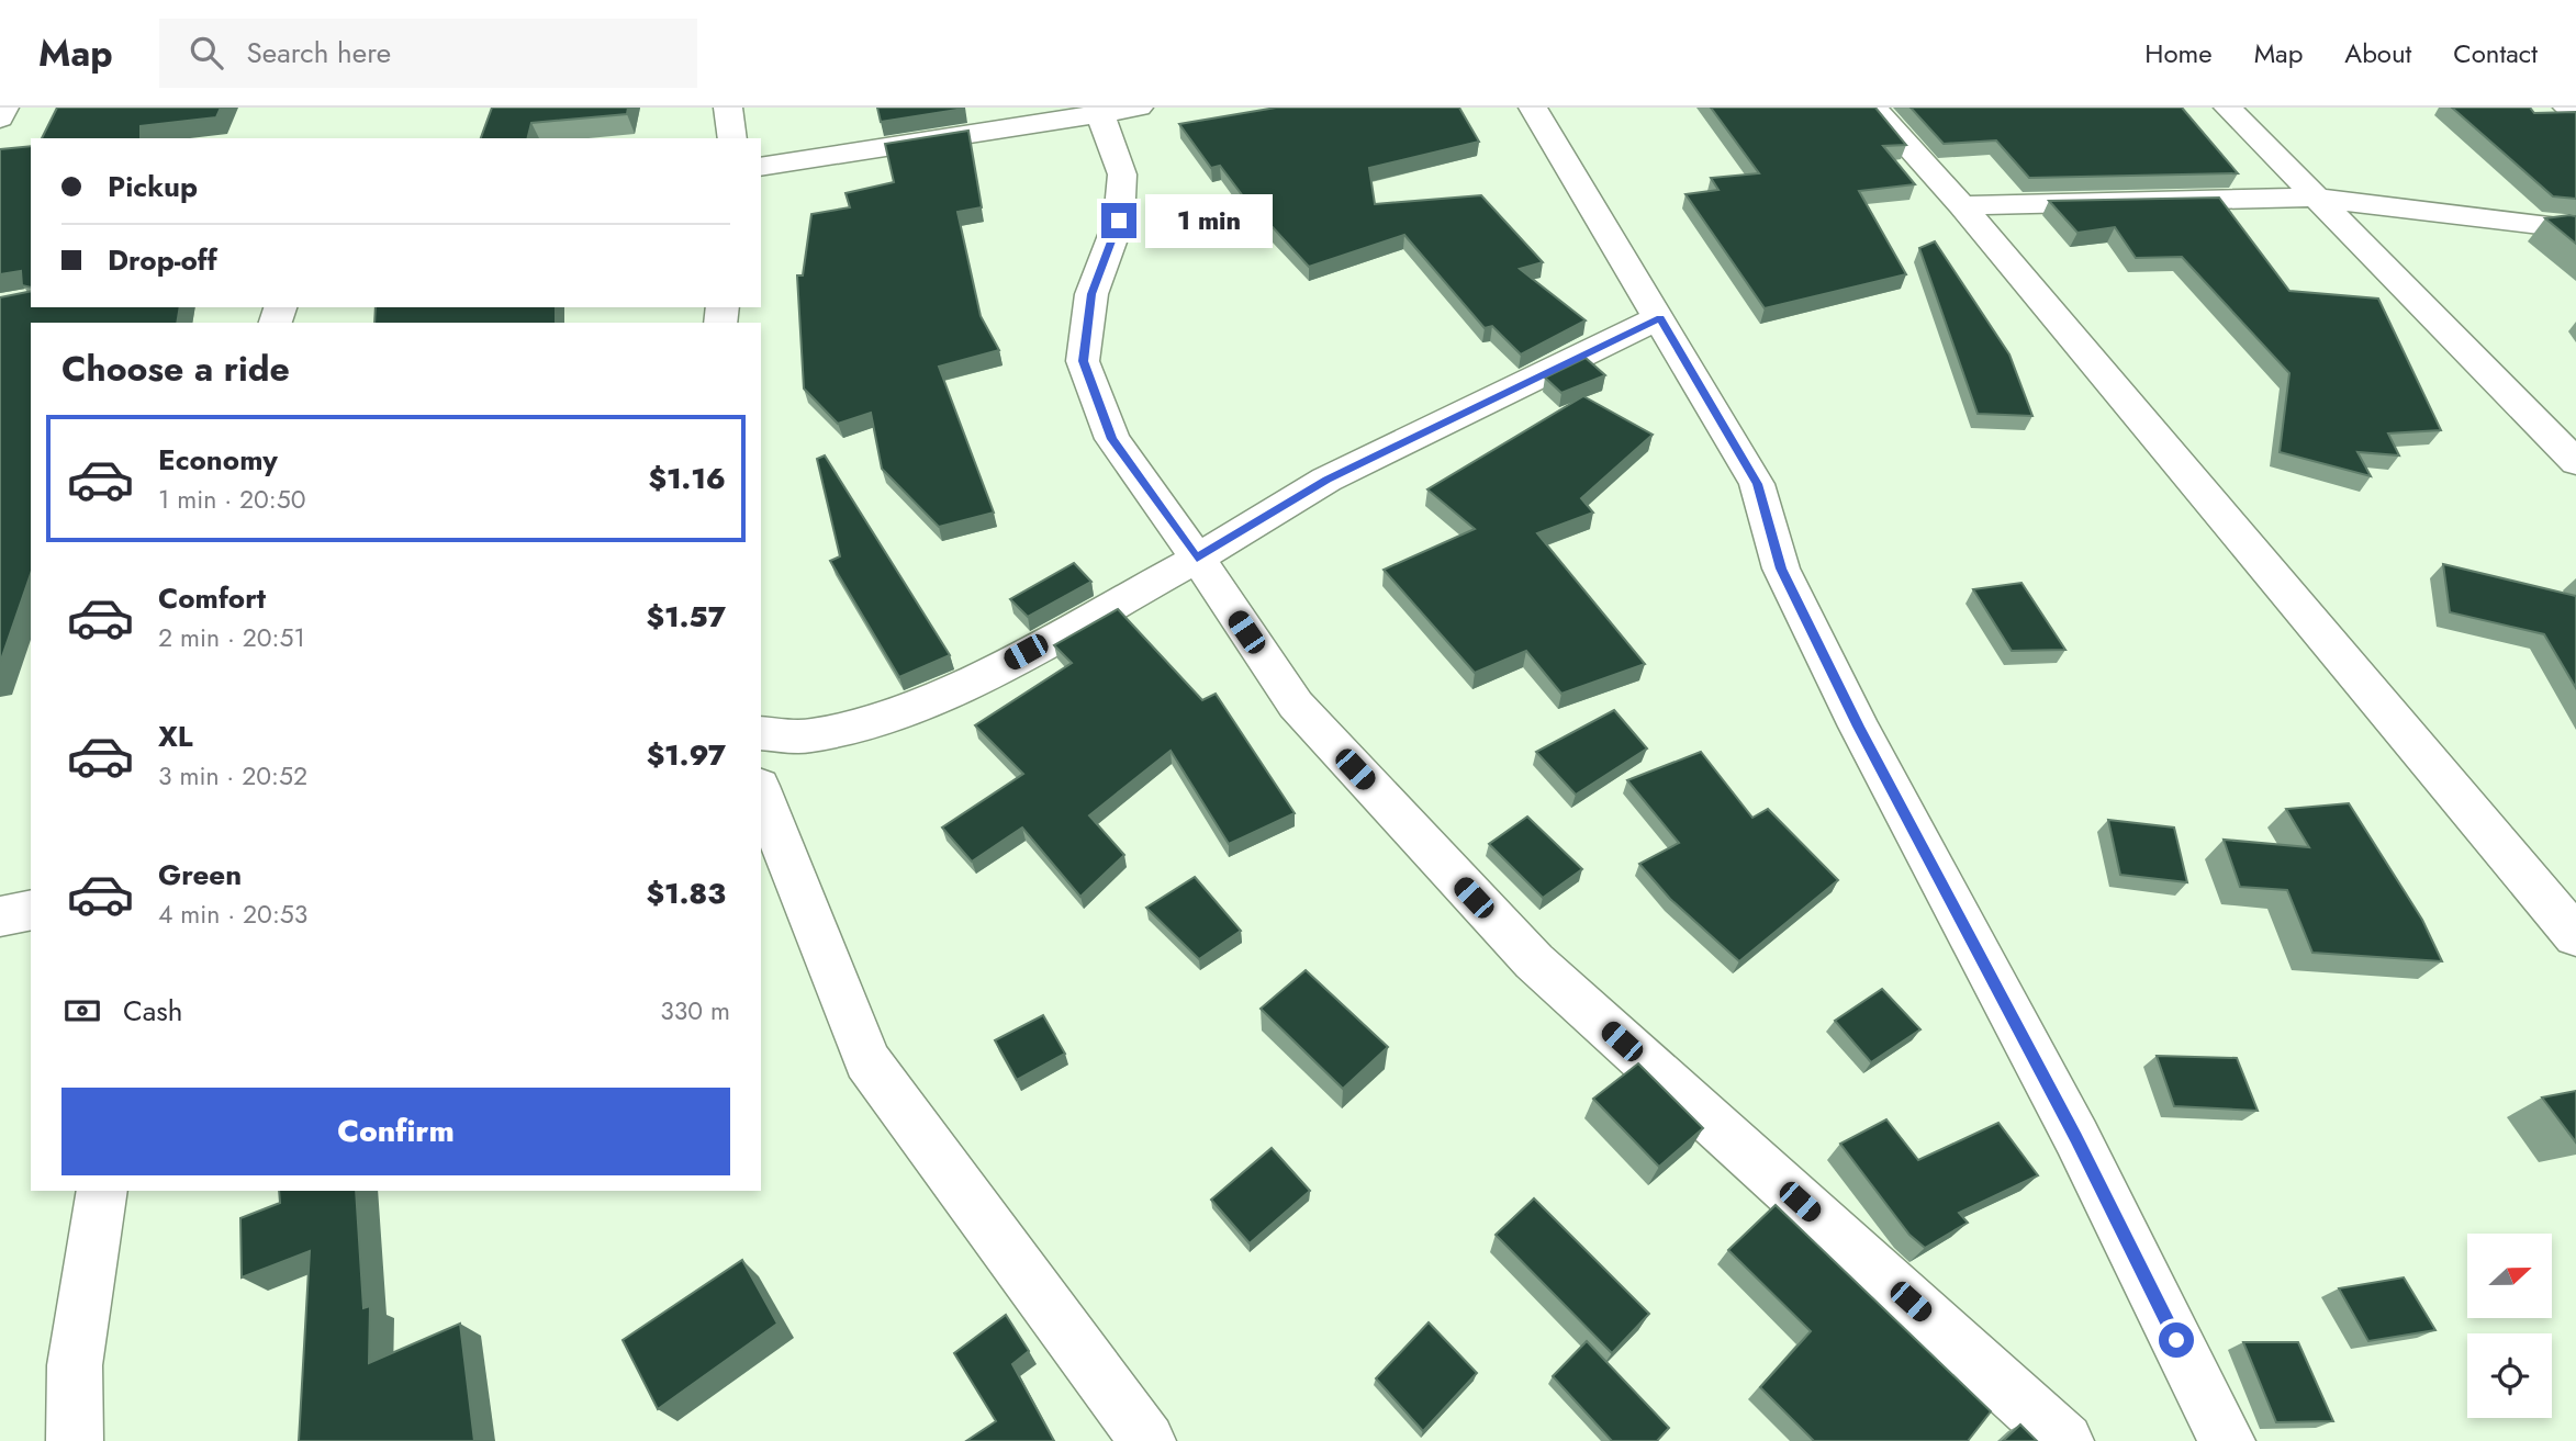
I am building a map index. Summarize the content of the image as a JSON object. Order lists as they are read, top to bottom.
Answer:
{
  "north": "right",
  "page": {
    "header": "Map",
    "search": "Search here",
    "nav": [
      "Home",
      "Map",
      "About",
      "Contact"
    ],
    "banner": ["Pickup", "Drop-off"],
    "bubble": "1 min",
    "heading": "Choose a ride",
    "list": [
      {
        "name": "Economy",
        "note": "1 min · 20:50",
        "value": "$1.16"
      },
      {
        "name": "Comfort",
        "note": "2 min · 20:51",
        "value": "$1.57"
      },
      {
        "name": "XL",
        "note": "3 min · 20:52",
        "value": "$1.97"
      },
      {
        "name": "Green",
        "note": "4 min · 20:53",
        "value": "$1.83"
      }
    ],
    "pay": ["Cash", "330 m"],
    "buttons": "Confirm"
  }
}
